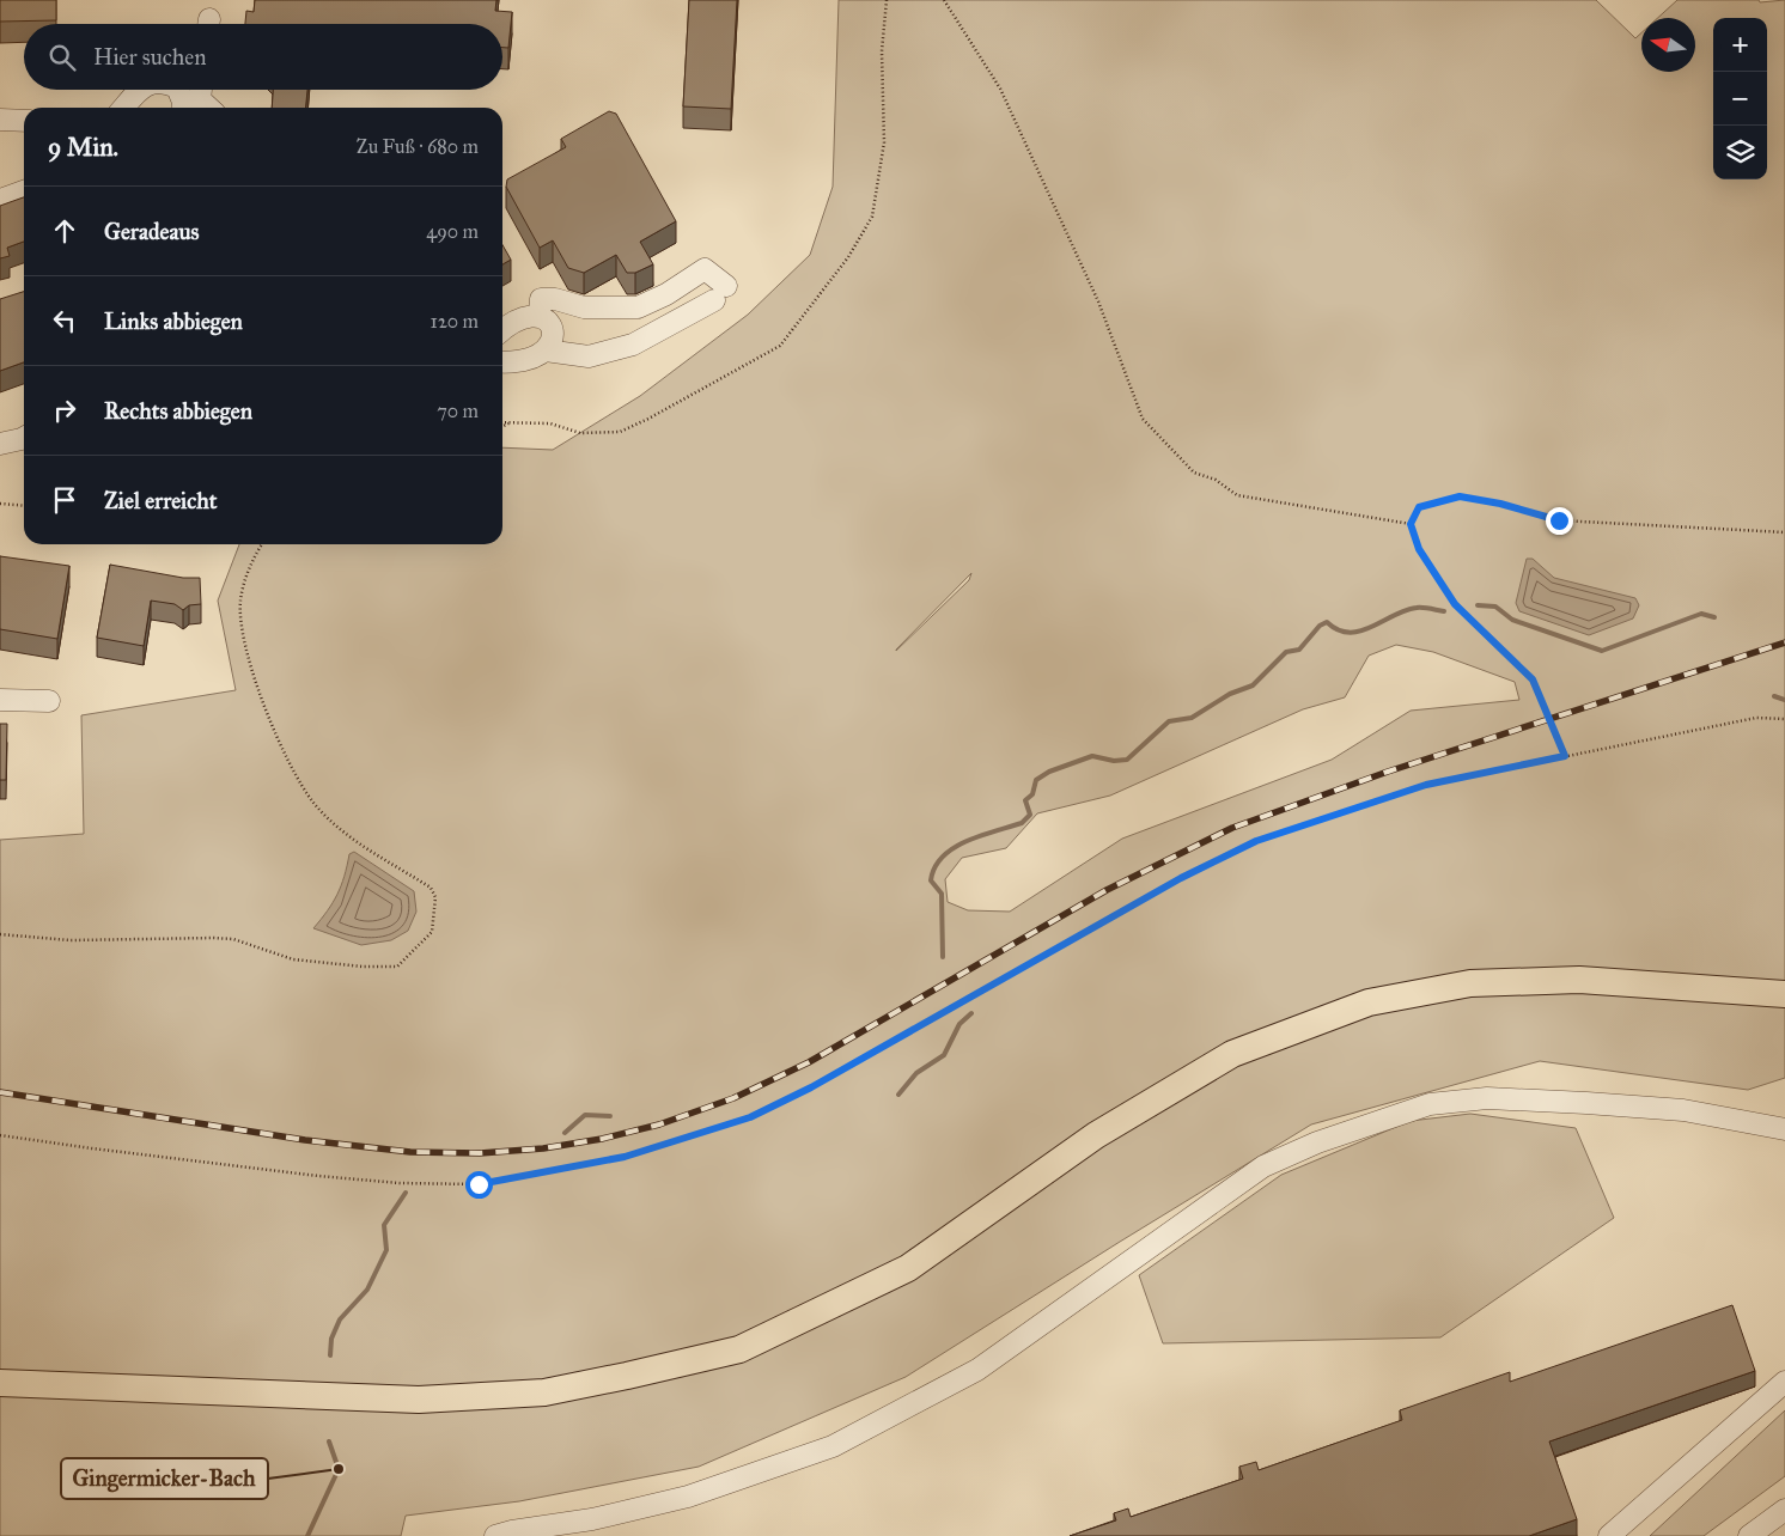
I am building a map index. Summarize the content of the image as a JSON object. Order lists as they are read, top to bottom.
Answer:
{
  "places": ["Gingermicker-Bach"],
  "north": "left",
  "page": {
    "map_buttons": ["+", "−"],
    "search": "Hier suchen",
    "heading": ["9 Min.", "Zu Fuß · 680 m"],
    "list": [
      ["Geradeaus", "490 m"],
      ["Links abbiegen", "120 m"],
      ["Rechts abbiegen", "70 m"],
      "Ziel erreicht"
    ]
  }
}
